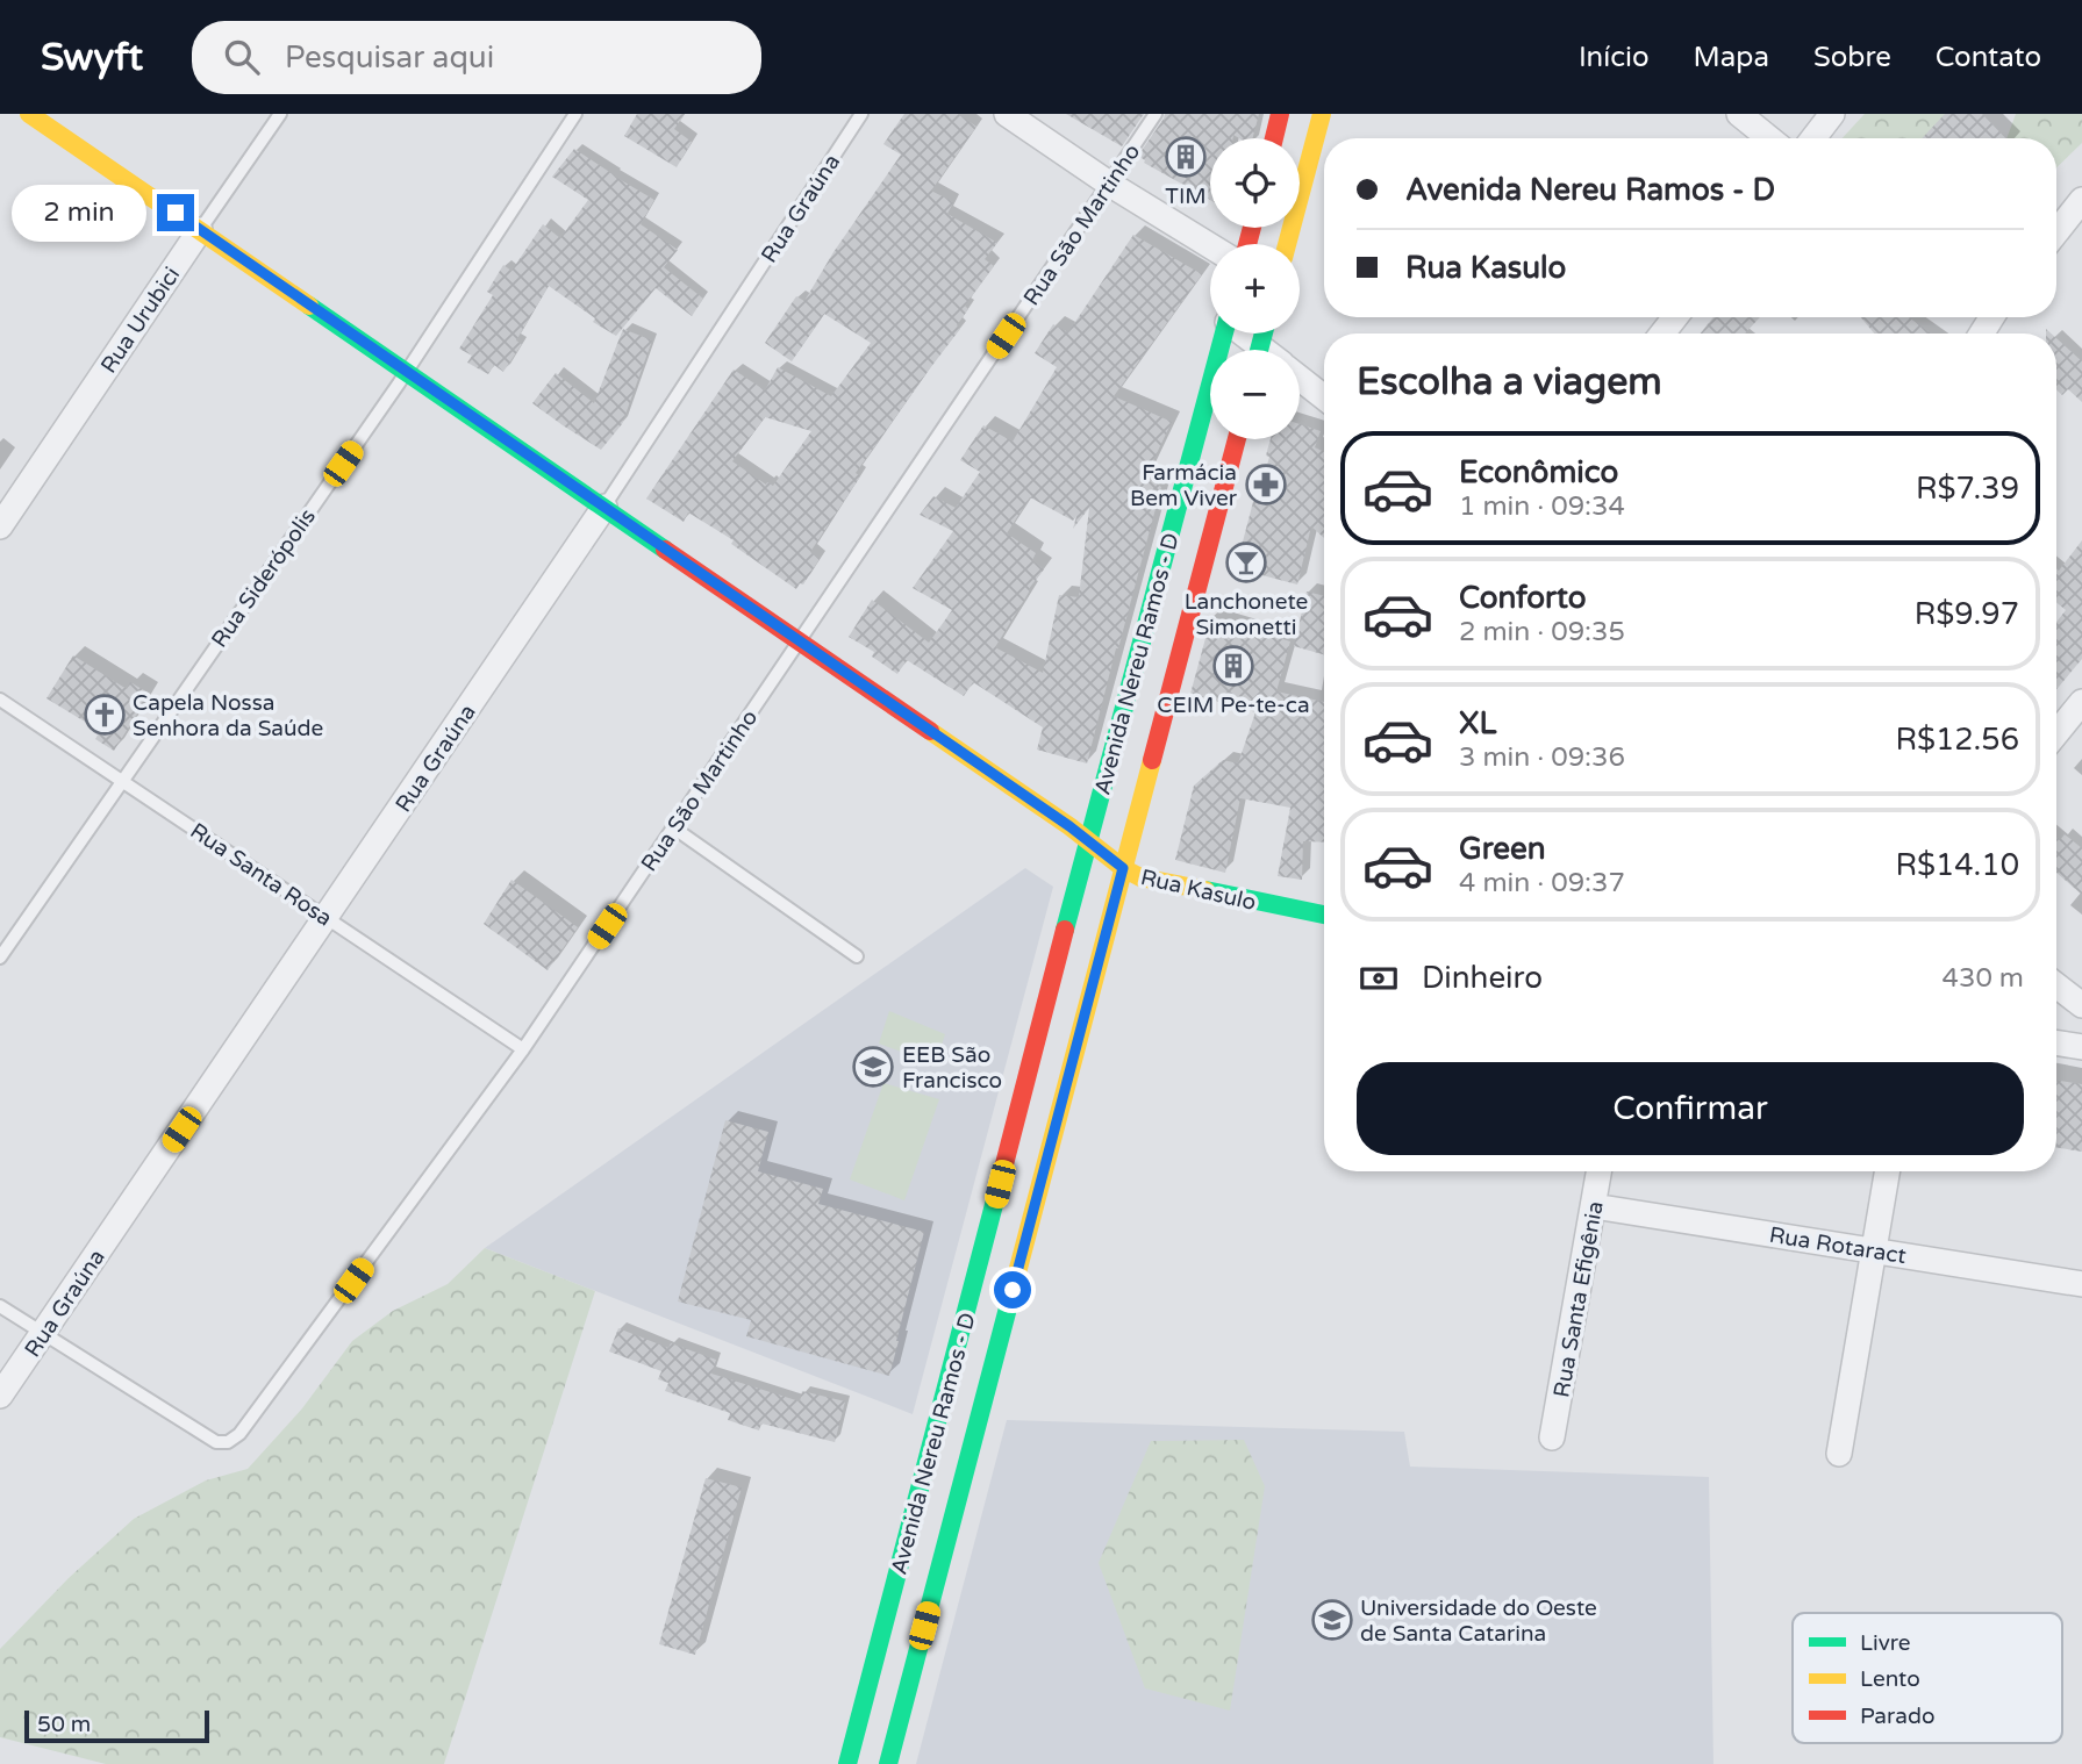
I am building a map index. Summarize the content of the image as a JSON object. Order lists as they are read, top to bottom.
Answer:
{
  "streets": {
    "street": [
      "Rua Graúna",
      "Rua Urubici",
      "Avenida Nereu Ramos - D",
      "Rua Kasulo",
      "Rua Rotaract",
      "Rua Santa Efigênia"
    ],
    "lane": ["Rua São Martinho", "Rua Siderópolis", "Rua Santa Rosa"]
  },
  "crossings": [
    ["Rua Graúna", "Rua São Martinho"],
    ["Rua Graúna", "Rua Santa Rosa"],
    ["Rua Graúna", "Rua Kasulo"],
    ["Rua São Martinho", "Rua Santa Rosa"],
    ["Rua São Martinho", "Rua Kasulo"],
    ["Rua Urubici", "Rua Kasulo"],
    ["Rua Siderópolis", "Rua Santa Rosa"],
    ["Rua Siderópolis", "Rua Kasulo"],
    ["Avenida Nereu Ramos - D", "Rua Kasulo"],
    ["Rua Rotaract", "Rua Santa Efigênia"]
  ],
  "places": {
    "building": ["TIM", "CEIM Pe-te-ca"],
    "pharmacy": ["Farmácia Bem Viver"],
    "bar": ["Lanchonete Simonetti"],
    "church": ["Capela Nossa Senhora da Saúde"],
    "school or university": ["EEB São Francisco", "Universidade do Oeste de Santa Catarina"]
  },
  "legend": ["Livre", "Lento", "Parado"],
  "scale_bar": "50 m",
  "page": {
    "header": "Swyft",
    "search": "Pesquisar aqui",
    "nav": [
      "Início",
      "Mapa",
      "Sobre",
      "Contato"
    ],
    "map_buttons": ["+", "−"],
    "banner": ["Avenida Nereu Ramos - D", "Rua Kasulo"],
    "bubble": "2 min",
    "heading": "Escolha a viagem",
    "list": [
      {
        "name": "Econômico",
        "note": "1 min · 09:34",
        "value": "R$7.39"
      },
      {
        "name": "Conforto",
        "note": "2 min · 09:35",
        "value": "R$9.97"
      },
      {
        "name": "XL",
        "note": "3 min · 09:36",
        "value": "R$12.56"
      },
      {
        "name": "Green",
        "note": "4 min · 09:37",
        "value": "R$14.10"
      }
    ],
    "pay": ["Dinheiro", "430 m"],
    "buttons": "Confirmar",
    "scale": "50 m"
  }
}
